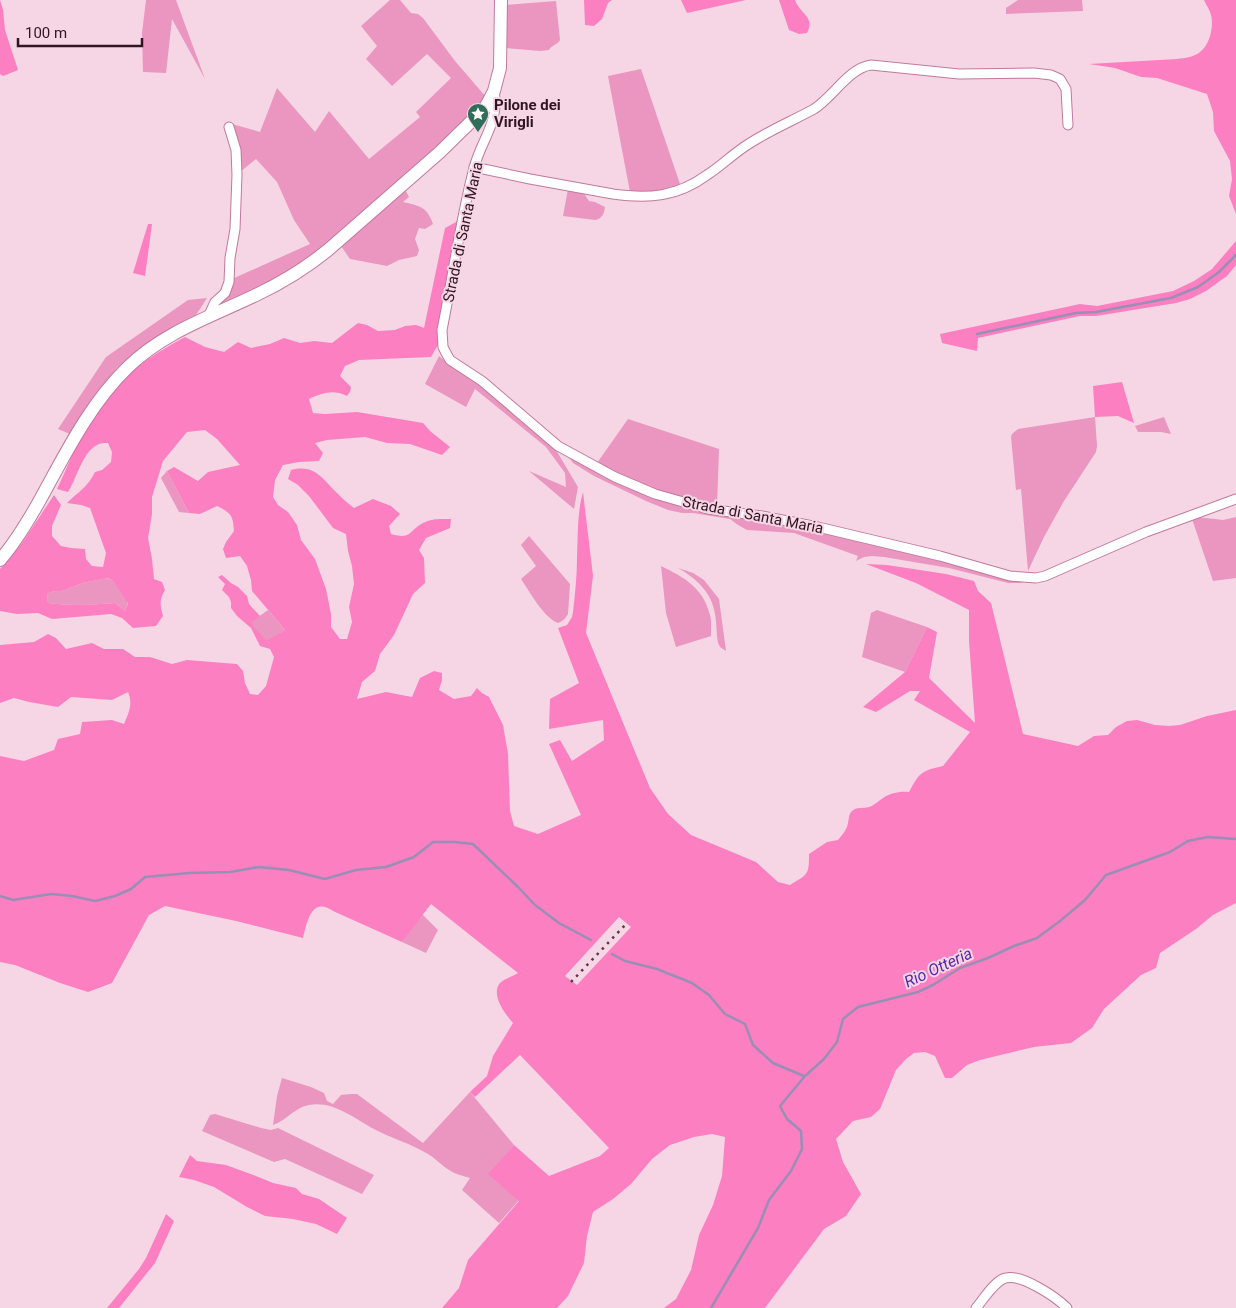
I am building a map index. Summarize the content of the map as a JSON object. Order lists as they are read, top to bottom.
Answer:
{
  "streets": {
    "street": ["Strada di Santa Maria"]
  },
  "water": ["Rio Otteria"],
  "places": {
    "place": ["Pilone dei Virigli"]
  },
  "scale_bar": "100 m"
}
